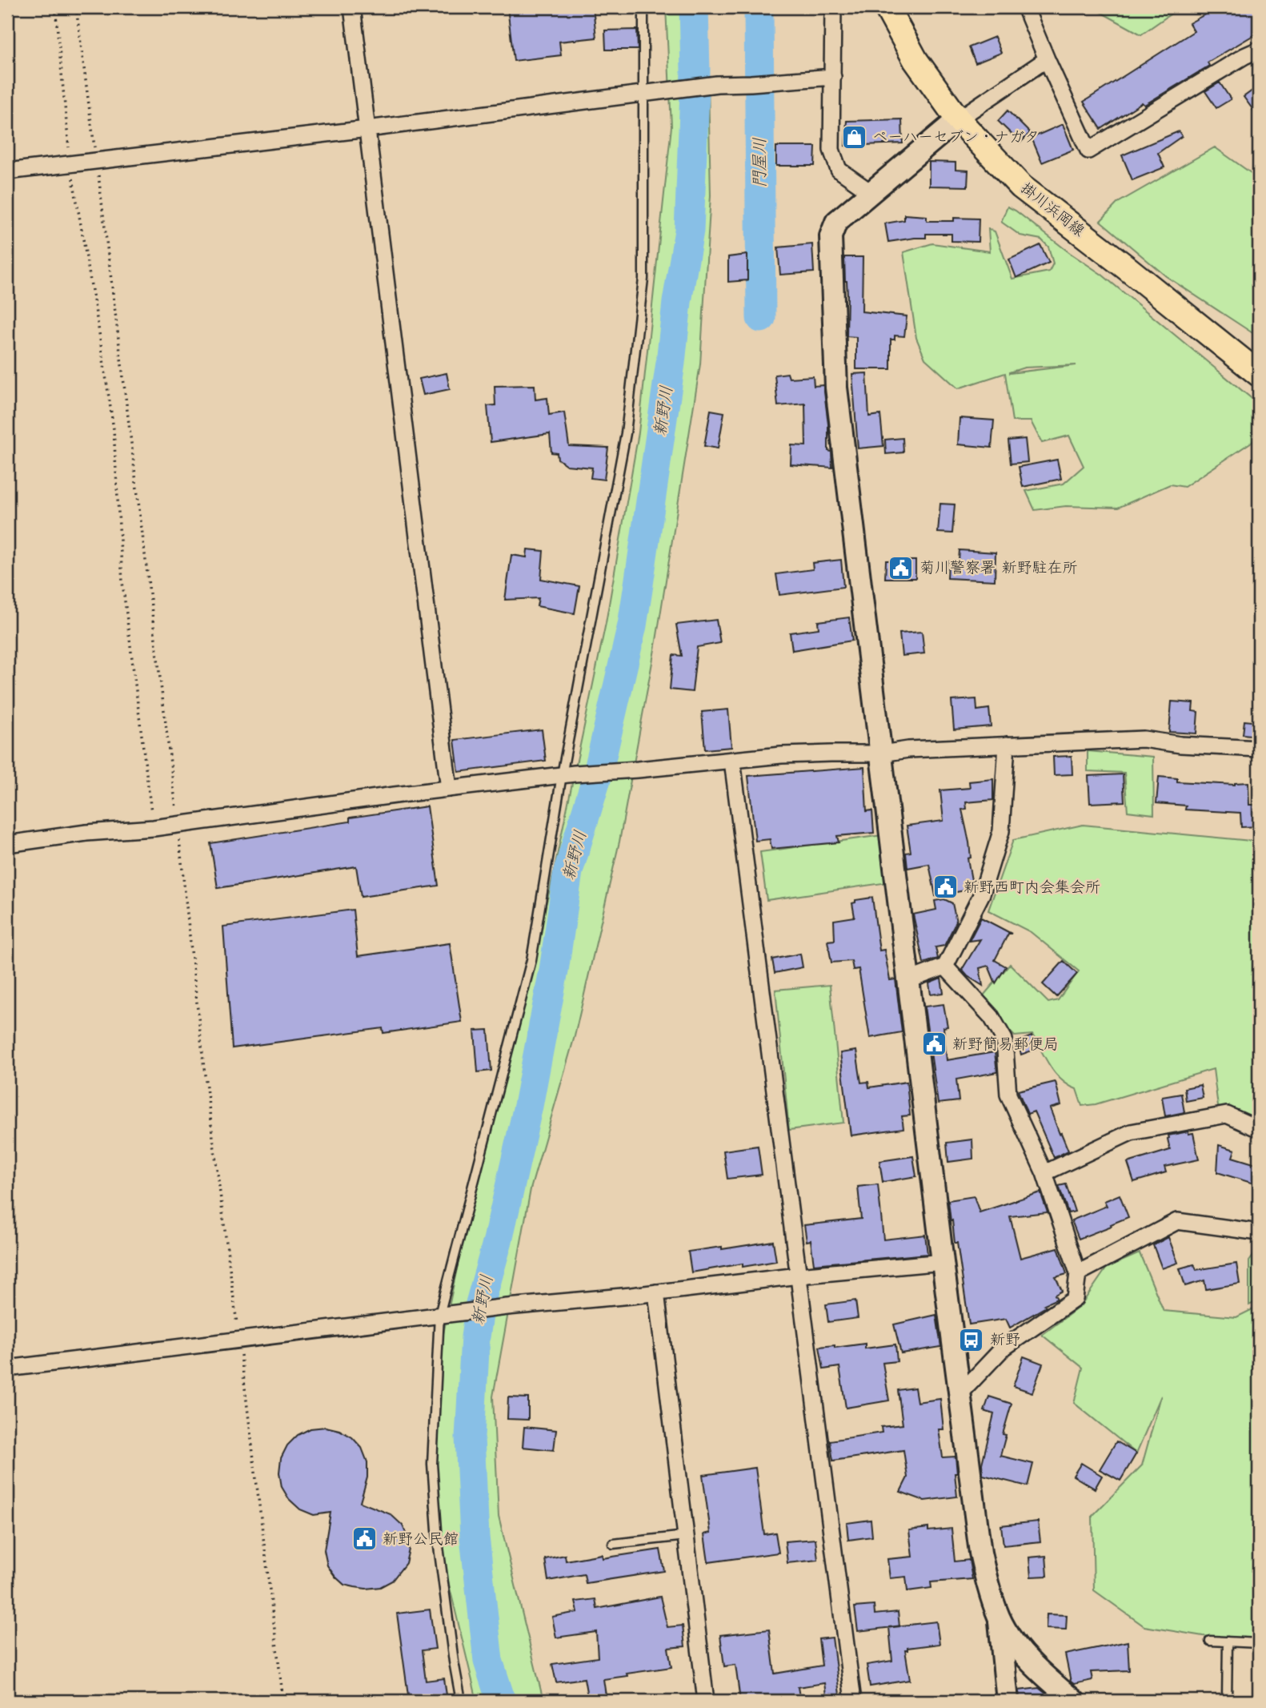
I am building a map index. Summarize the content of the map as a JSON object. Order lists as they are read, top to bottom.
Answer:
{
  "streets": {
    "main road": ["掛川浜岡線"]
  },
  "water": ["門屋川", "新野川"],
  "places": {
    "shop": ["ペーハーセブン・ナガタ"],
    "public building": [
      "菊川警察署 新野駐在所",
      "新野西町内会集会所",
      "新野簡易郵便局",
      "新野公民館"
    ],
    "bus stop": ["新野"]
  }
}
